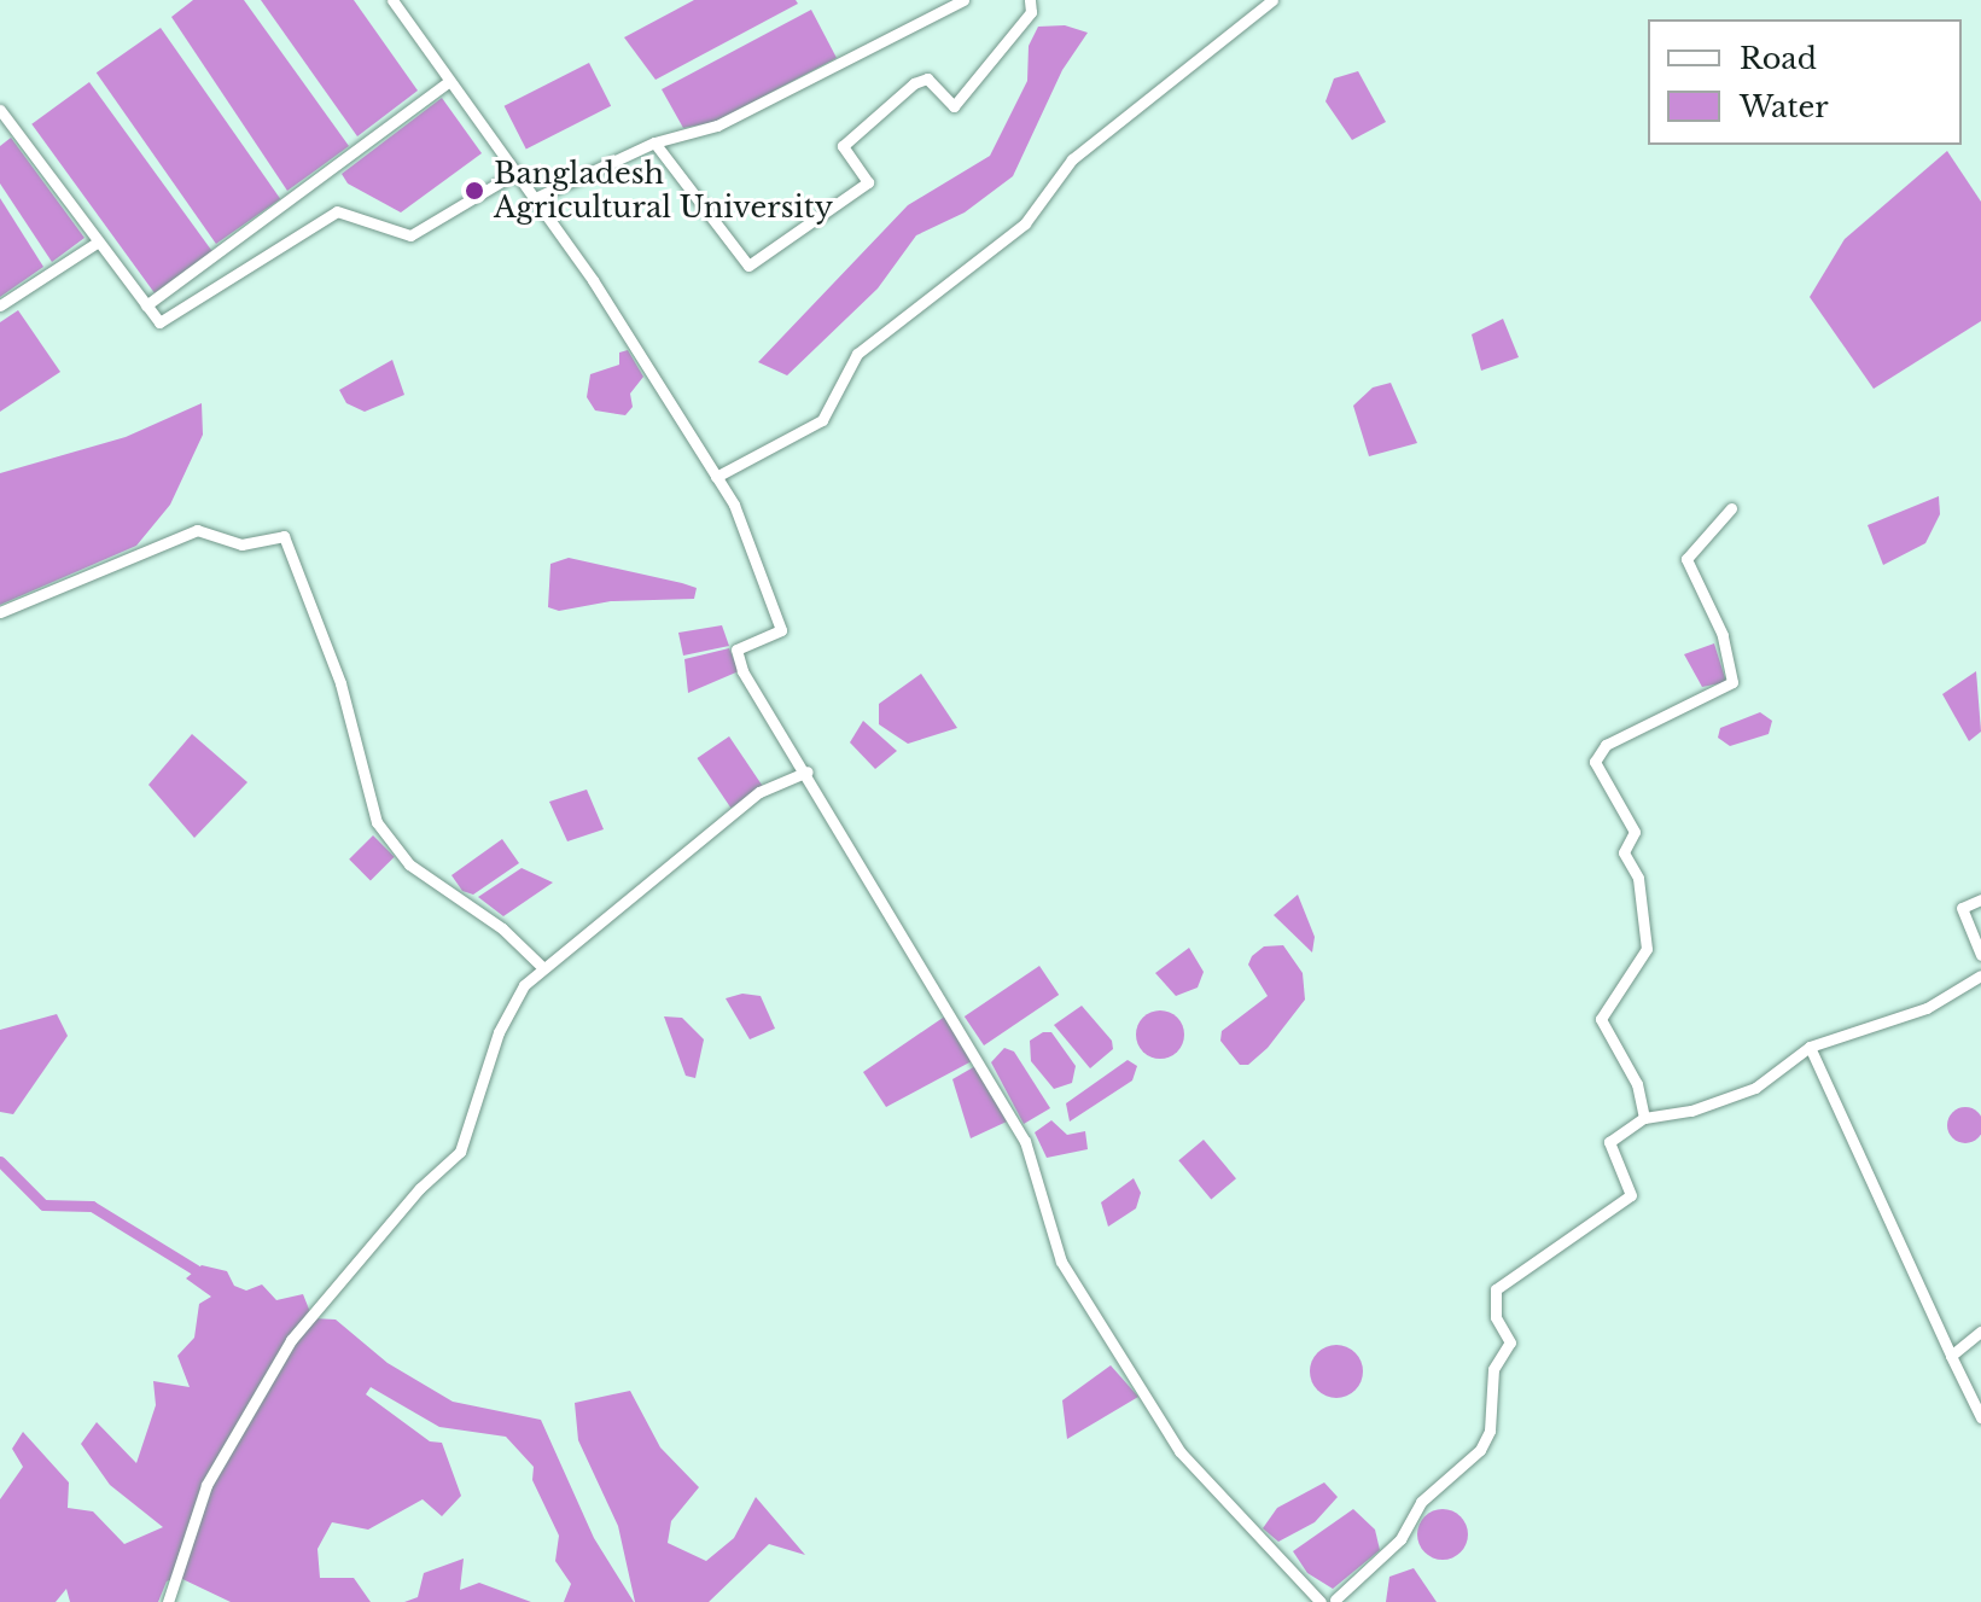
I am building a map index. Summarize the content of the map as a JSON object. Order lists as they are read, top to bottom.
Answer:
{
  "places": ["Bangladesh Agricultural University"],
  "legend": ["Road", "Water"]
}
